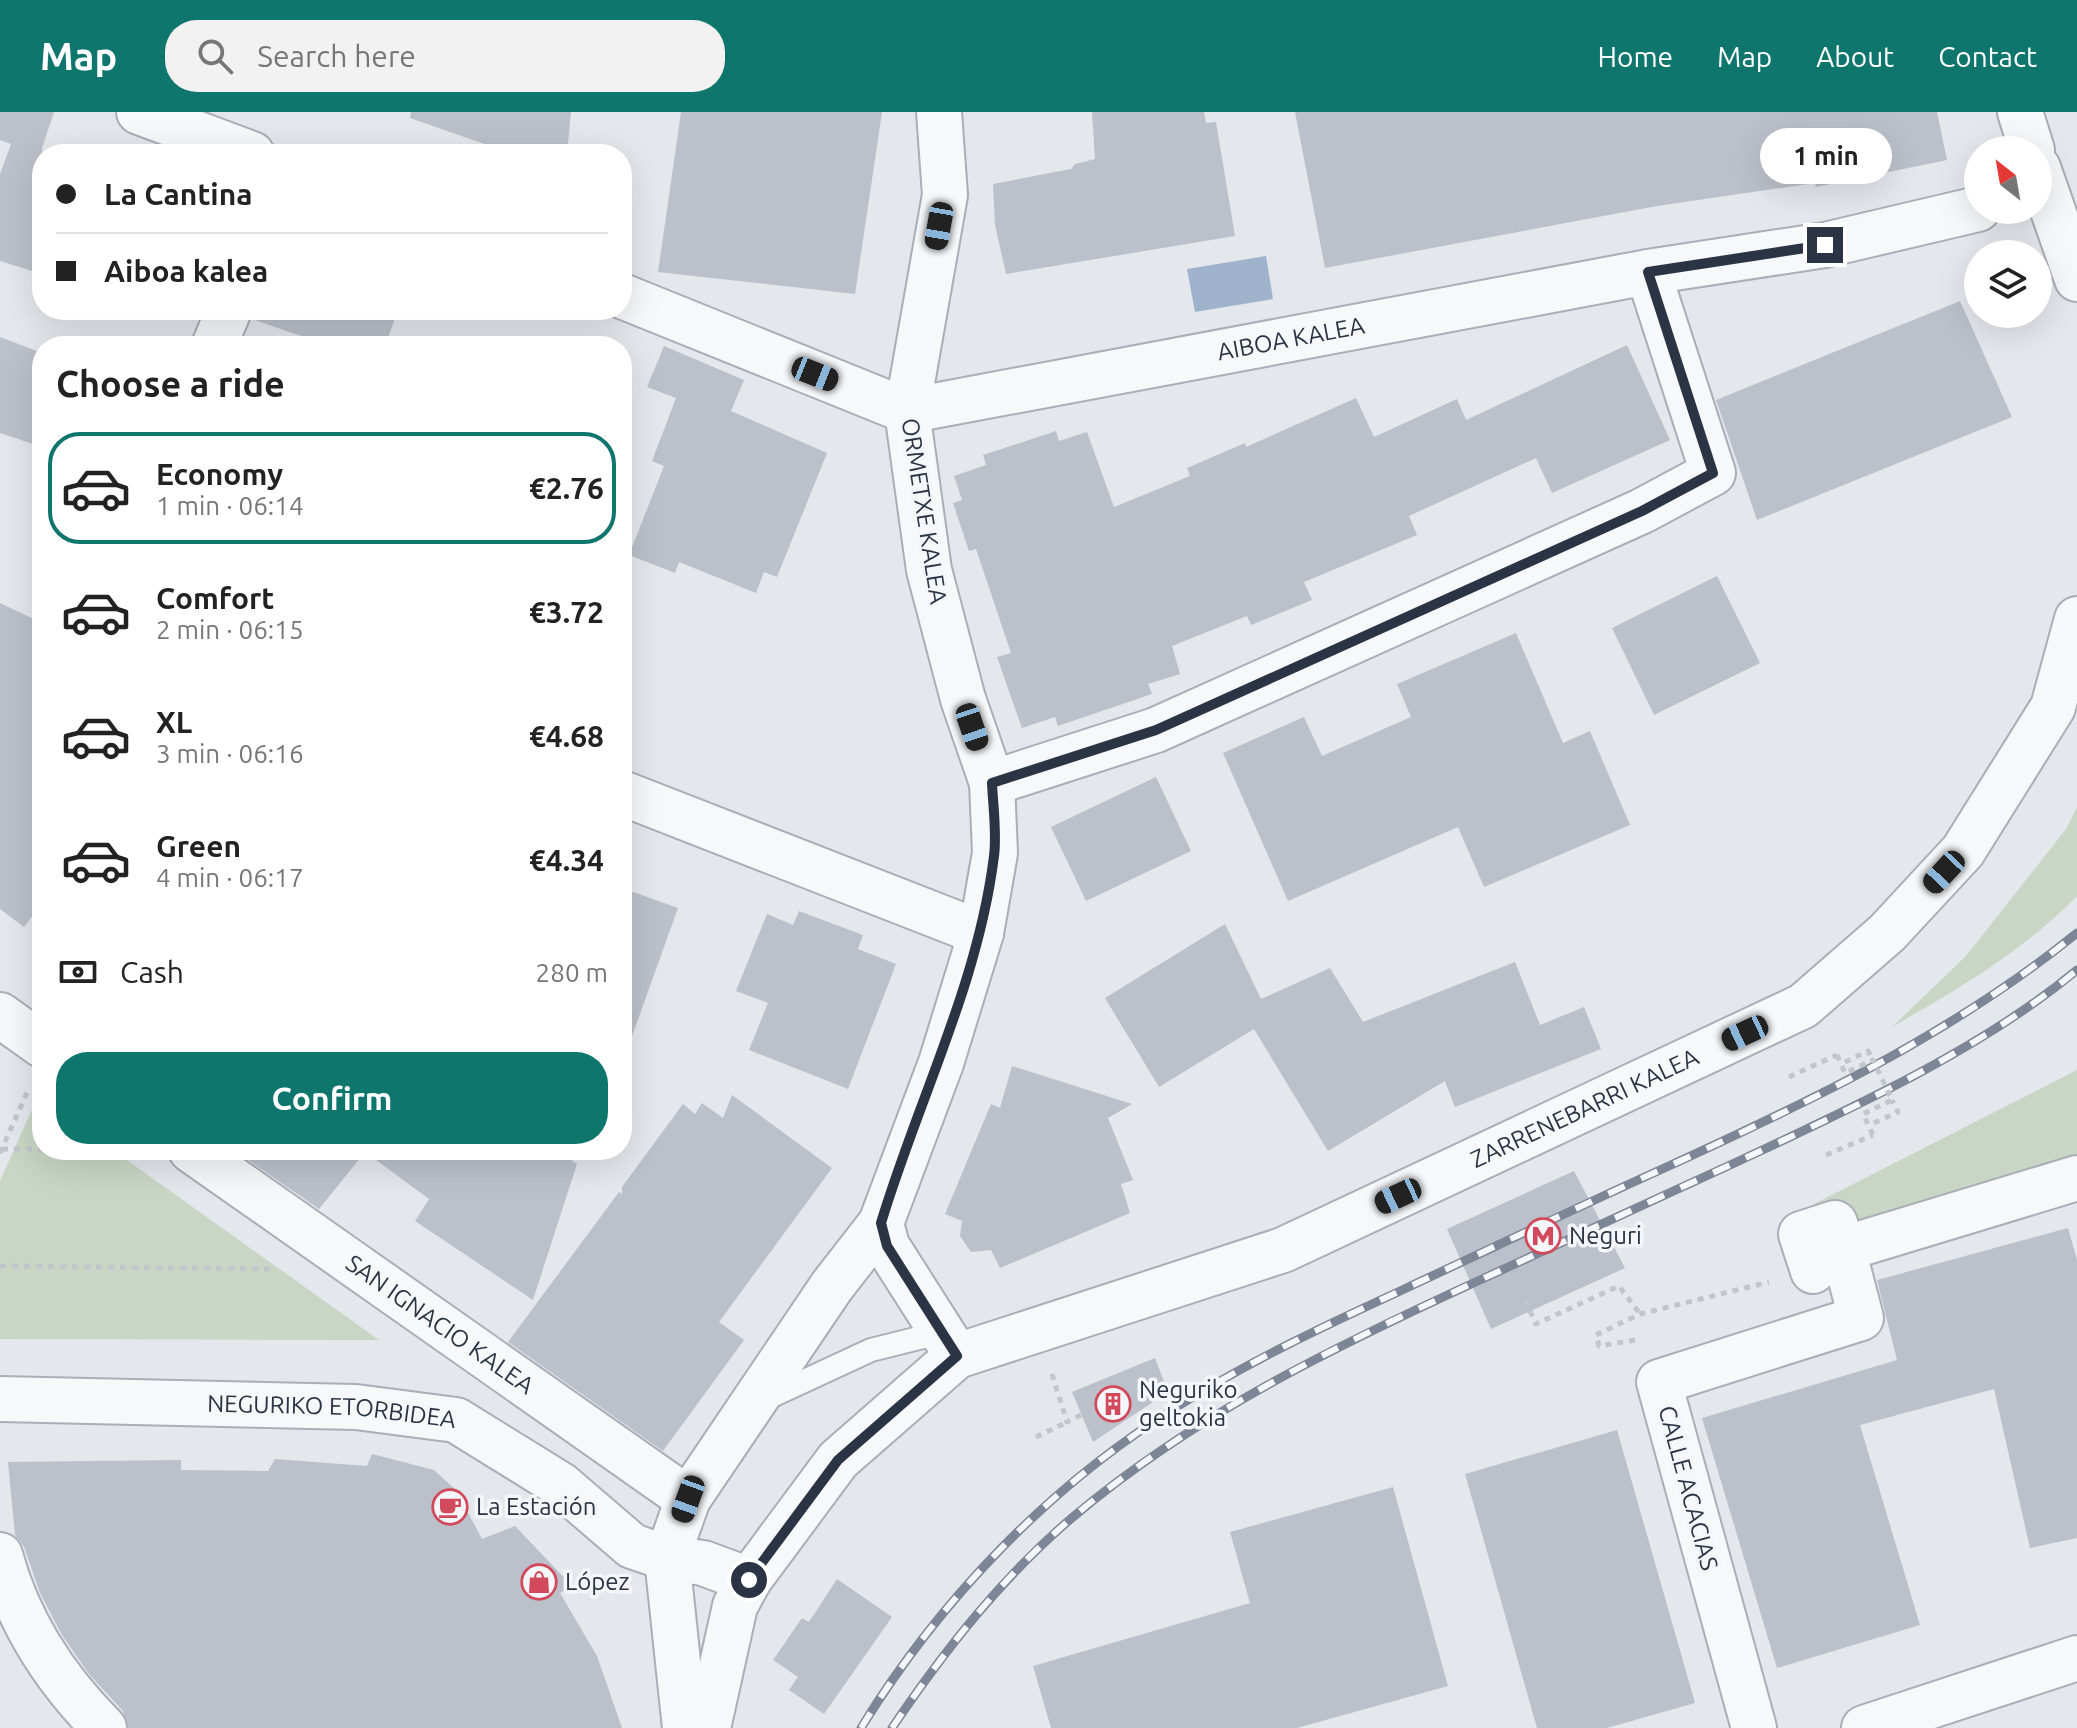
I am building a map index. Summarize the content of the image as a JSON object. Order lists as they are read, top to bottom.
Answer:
{
  "streets": {
    "street": [
      "AIBOA KALEA",
      "ORMETXE KALEA",
      "ZARRENEBARRI KALEA",
      "SAN IGNACIO KALEA",
      "NEGURIKO ETORBIDEA",
      "CALLE ACACIAS"
    ]
  },
  "crossings": [
    ["AIBOA KALEA", "ORMETXE KALEA"]
  ],
  "places": {
    "metro station": ["Neguri"],
    "building": ["Neguriko geltokia"],
    "cafe": ["La Estación"],
    "shop": ["López"]
  },
  "north": "top left",
  "page": {
    "header": "Map",
    "search": "Search here",
    "nav": [
      "Home",
      "Map",
      "About",
      "Contact"
    ],
    "bubble": "1 min",
    "banner": ["La Cantina", "Aiboa kalea"],
    "heading": "Choose a ride",
    "list": [
      {
        "name": "Economy",
        "note": "1 min · 06:14",
        "value": "€2.76"
      },
      {
        "name": "Comfort",
        "note": "2 min · 06:15",
        "value": "€3.72"
      },
      {
        "name": "XL",
        "note": "3 min · 06:16",
        "value": "€4.68"
      },
      {
        "name": "Green",
        "note": "4 min · 06:17",
        "value": "€4.34"
      }
    ],
    "pay": ["Cash", "280 m"],
    "buttons": "Confirm"
  }
}
